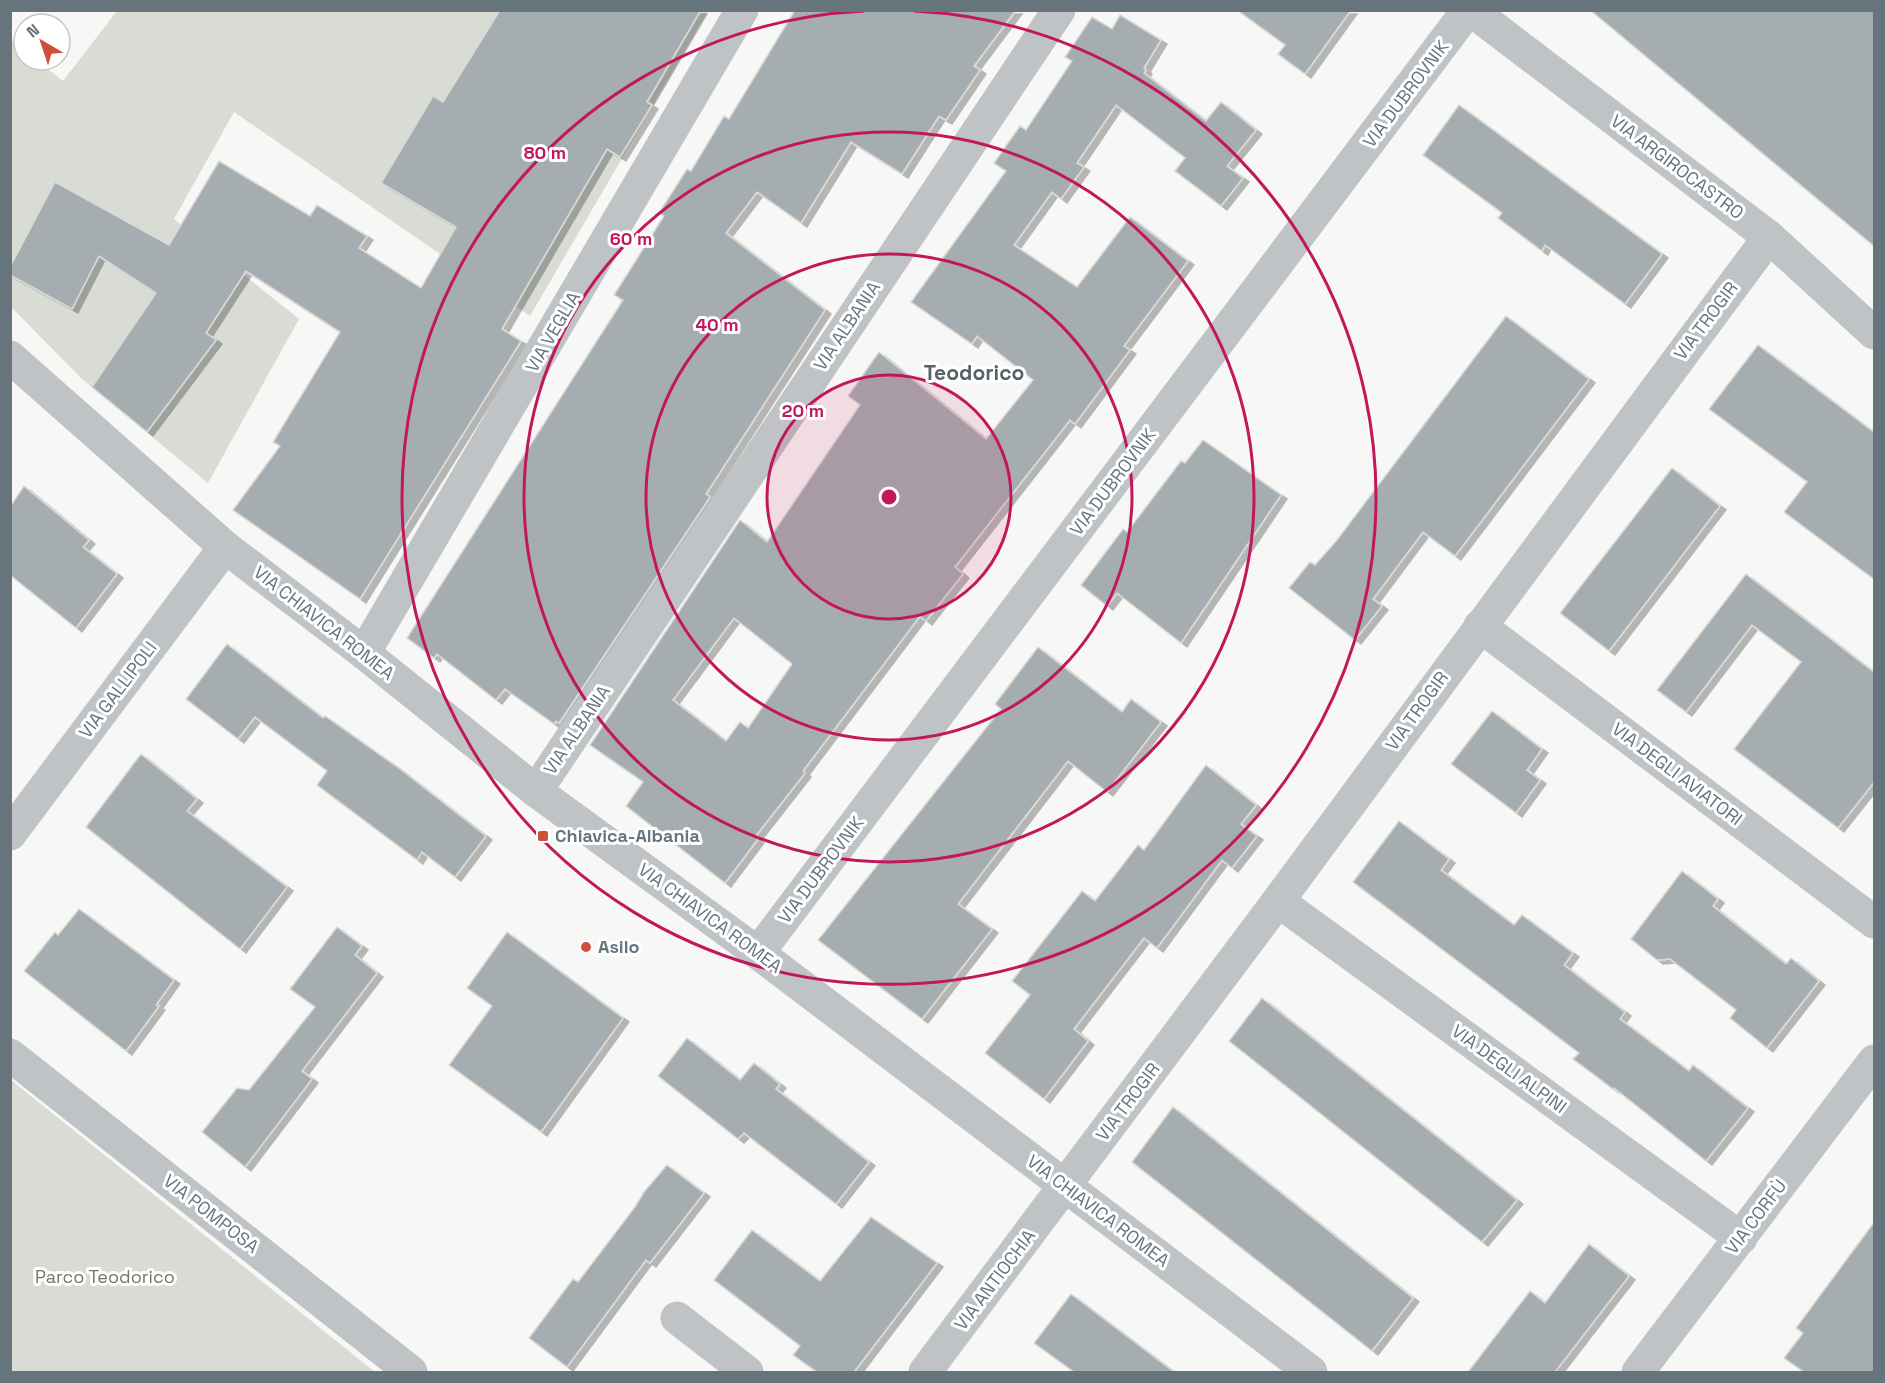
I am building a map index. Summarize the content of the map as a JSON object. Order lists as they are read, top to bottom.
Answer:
{
  "streets": {
    "street": [
      "VIA DUBROVNIK",
      "VIA ARGIROCASTRO",
      "VIA TROGIR",
      "VIA ALBANIA",
      "VIA VEGLIA",
      "VIA CHIAVICA ROMEA",
      "VIA GALLIPOLI",
      "VIA DEGLI AVIATORI",
      "VIA DEGLI ALPINI",
      "VIA POMPOSA",
      "VIA CORFÙ",
      "VIA ANTIOCHIA"
    ]
  },
  "crossings": [
    ["VIA DUBROVNIK", "VIA ARGIROCASTRO"],
    ["VIA DUBROVNIK", "VIA CHIAVICA ROMEA"],
    ["VIA ARGIROCASTRO", "VIA TROGIR"],
    ["VIA TROGIR", "VIA CHIAVICA ROMEA"],
    ["VIA TROGIR", "VIA DEGLI AVIATORI"],
    ["VIA TROGIR", "VIA DEGLI ALPINI"],
    ["VIA TROGIR", "VIA ANTIOCHIA"],
    ["VIA ALBANIA", "VIA CHIAVICA ROMEA"],
    ["VIA VEGLIA", "VIA CHIAVICA ROMEA"],
    ["VIA CHIAVICA ROMEA", "VIA GALLIPOLI"],
    ["VIA CHIAVICA ROMEA", "VIA ANTIOCHIA"],
    ["VIA DEGLI ALPINI", "VIA CORFÙ"]
  ],
  "districts": ["Teodorico"],
  "parks": ["Parco Teodorico"],
  "places": {
    "transit": ["Chiavica-Albania"],
    "other": ["Asilo"]
  },
  "north": "top left",
  "rings": [
    "80 m",
    "60 m",
    "40 m",
    "20 m"
  ]
}
